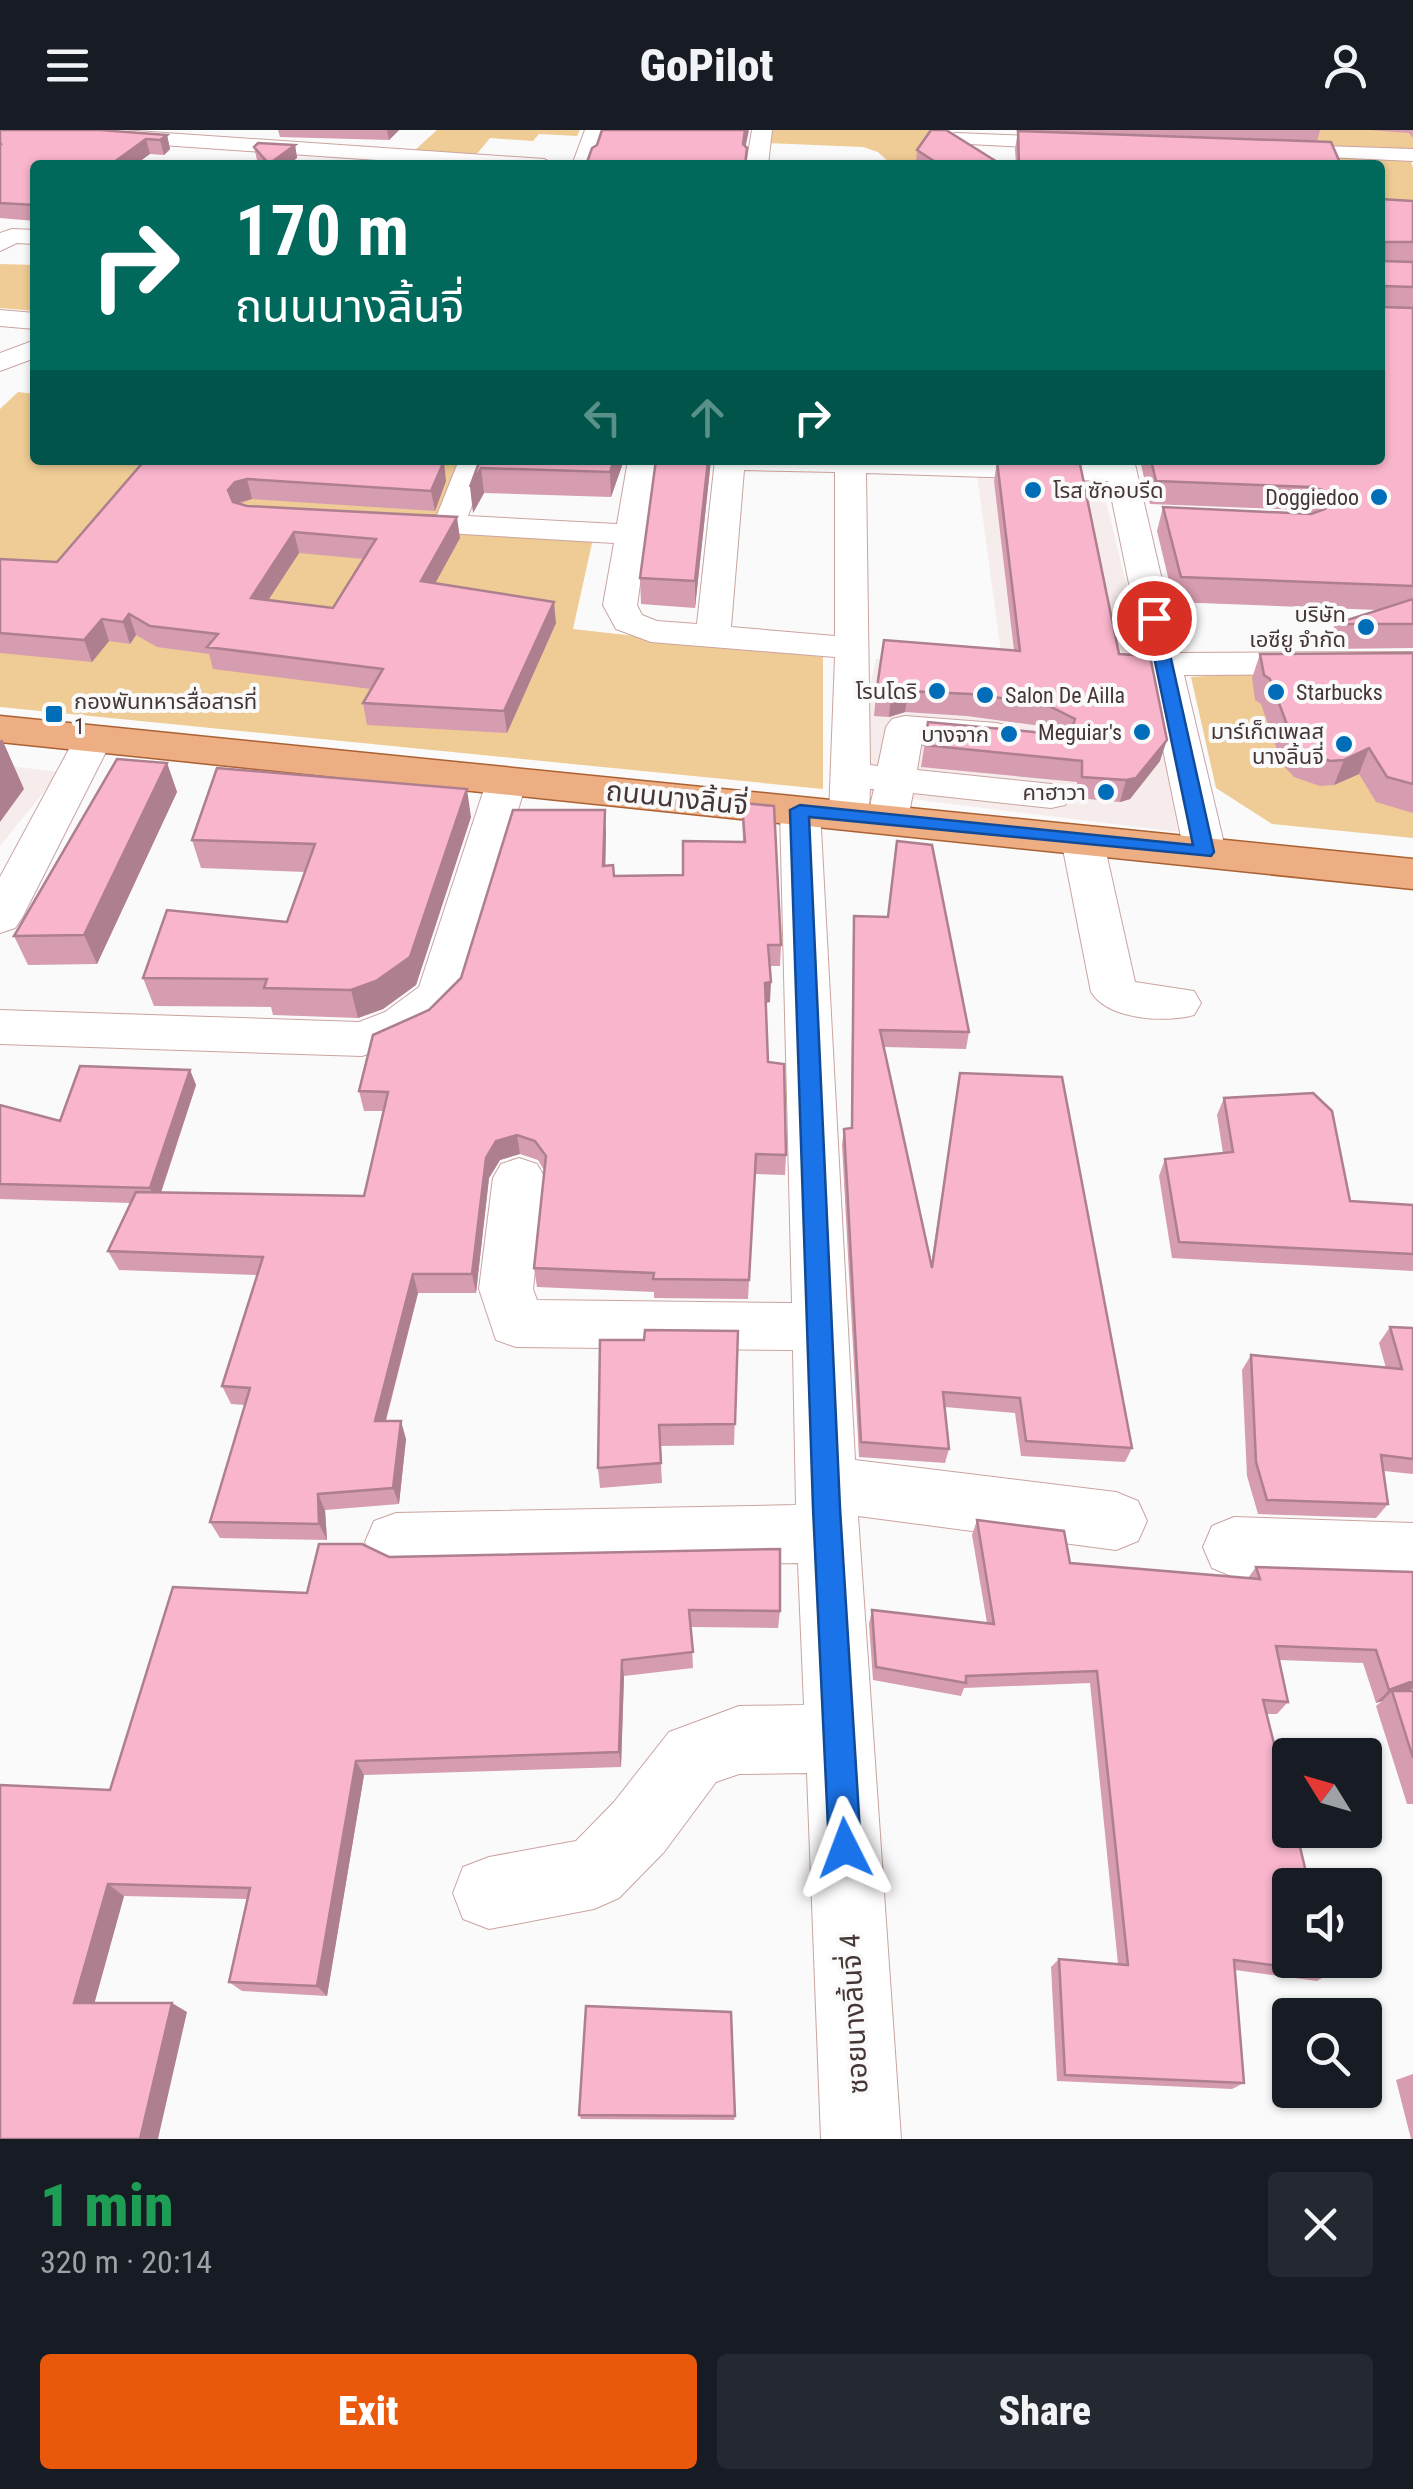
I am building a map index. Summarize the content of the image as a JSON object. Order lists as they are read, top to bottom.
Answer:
{
  "streets": {
    "main road": ["ถนนนางลิ้นจี่"],
    "street": ["ซอยนางลิ้นจี่ 4"]
  },
  "crossings": [
    ["ถนนนางลิ้นจี่", "ซอยนางลิ้นจี่ 4"]
  ],
  "places": {
    "other": [
      "โรส ซักอบรีด",
      "Doggiedoo",
      "บริษัท เอซียู จำกัด",
      "โรนโดริ",
      "Starbucks",
      "Salon De Ailla",
      "Meguiar's",
      "บางจาก",
      "มาร์เก็ตเพลส นางลิ้นจี่",
      "คาฮาวา"
    ],
    "transit": ["กองพันทหารสื่อสารที่ 1"]
  },
  "north": "top left",
  "page": {
    "header": "GoPilot",
    "turn": ["170 m", "ถนนนางลิ้นจี่"],
    "heading": ["1 min", "320 m · 20:14"],
    "buttons": ["Exit", "Share"]
  }
}
